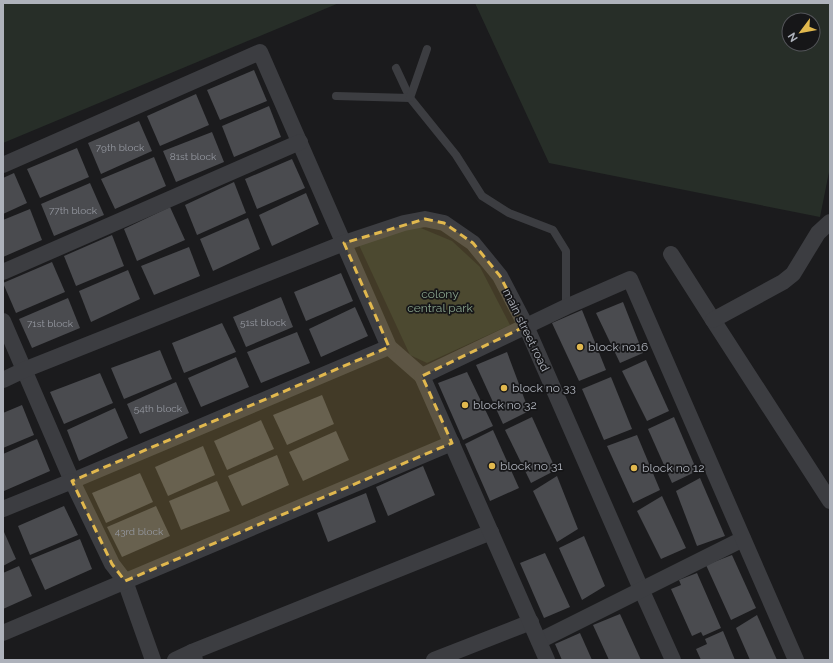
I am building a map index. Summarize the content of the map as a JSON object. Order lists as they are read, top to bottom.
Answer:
{
  "streets": {
    "street": ["main street road"]
  },
  "parks": ["colony central park"],
  "places": [
    "block no16",
    "block no 33",
    "block no 32",
    "block no 31",
    "block no 12"
  ],
  "house_numbers": [
    "79th block",
    "81st block",
    "77th block",
    "51st block",
    "71st block",
    "54th block",
    "43rd block"
  ],
  "north": "bottom left"
}
